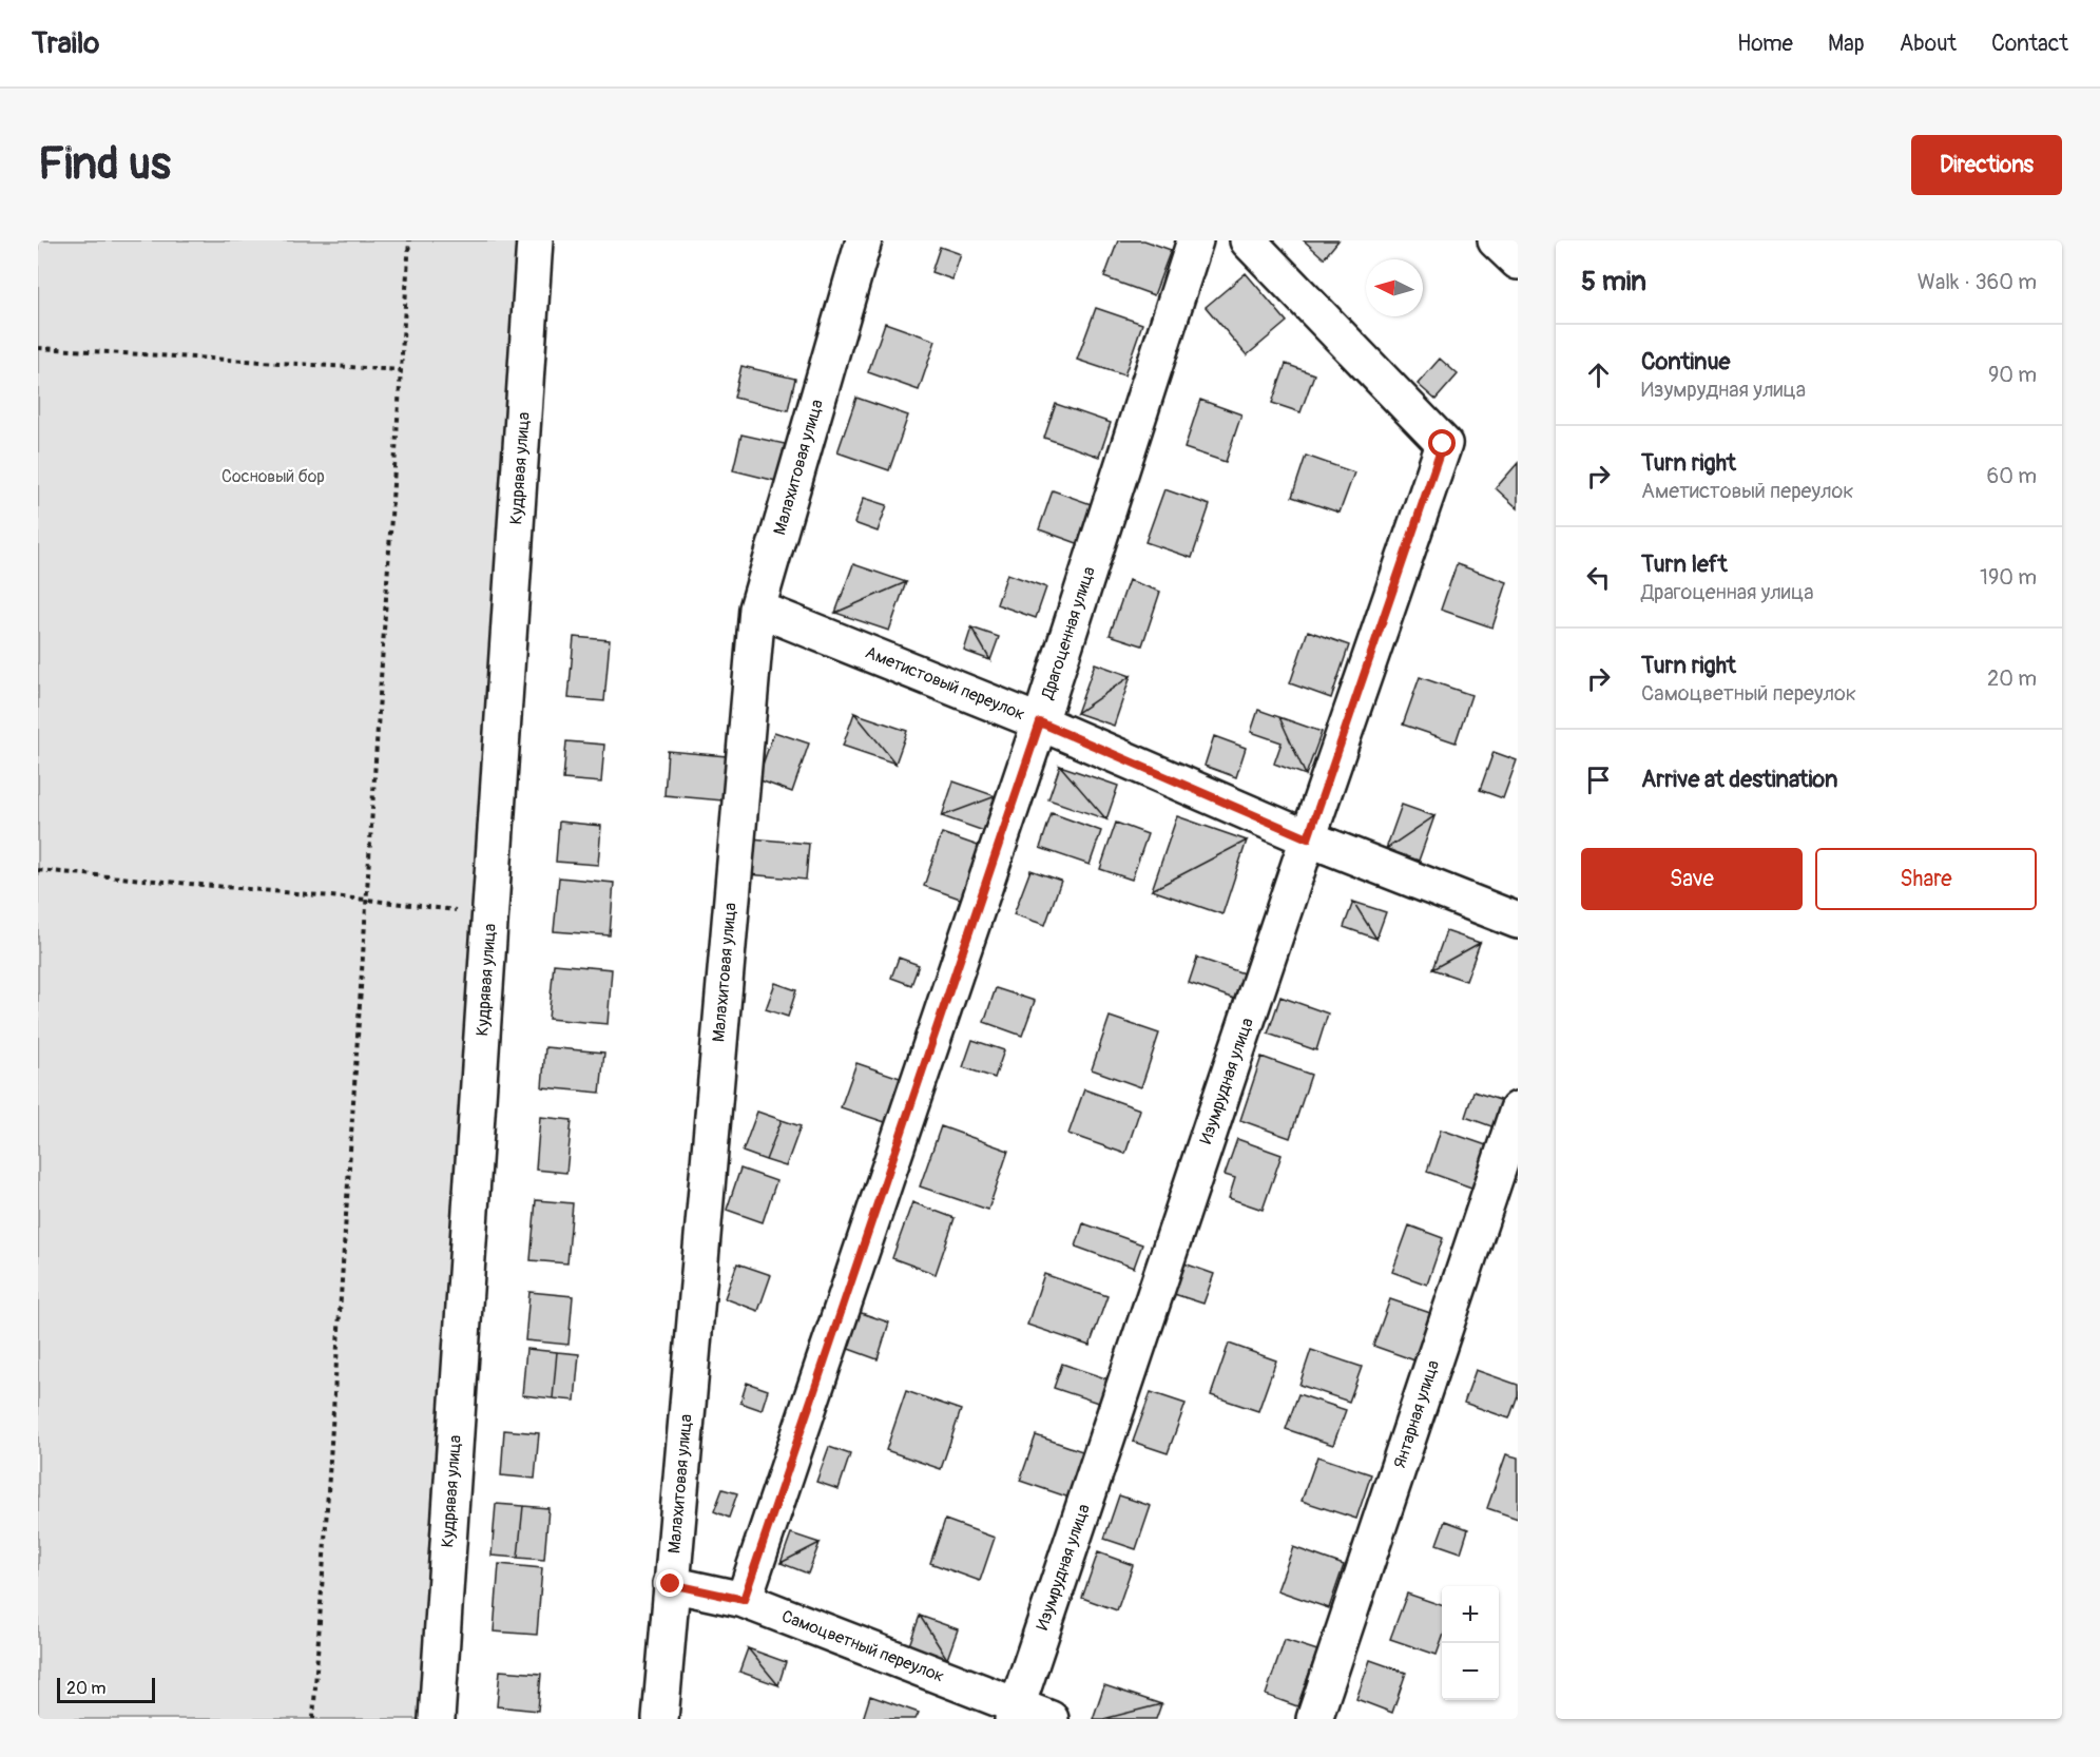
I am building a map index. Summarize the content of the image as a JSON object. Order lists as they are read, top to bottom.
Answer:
{
  "streets": {
    "street": [
      "Малахитовая улица",
      "Кудрявая улица",
      "Драгоценная улица",
      "Аметистовый переулок",
      "Изумрудная улица",
      "Янтарная улица",
      "Самоцветный переулок"
    ]
  },
  "crossings": [
    ["Малахитовая улица", "Аметистовый переулок"],
    ["Малахитовая улица", "Самоцветный переулок"],
    ["Драгоценная улица", "Аметистовый переулок"],
    ["Драгоценная улица", "Самоцветный переулок"],
    ["Аметистовый переулок", "Изумрудная улица"],
    ["Изумрудная улица", "Самоцветный переулок"]
  ],
  "parks": ["Сосновый бор"],
  "scale_bar": "20 m",
  "north": "left",
  "page": {
    "header": "Trailo",
    "nav": [
      "Home",
      "Map",
      "About",
      "Contact"
    ],
    "buttons": [
      "Directions",
      ["Save", "Share"]
    ],
    "title": "Find us",
    "heading": ["5 min", "Walk · 360 m"],
    "list": [
      ["Continue", "Изумрудная улица", "90 m"],
      ["Turn right", "Аметистовый переулок", "60 m"],
      ["Turn left", "Драгоценная улица", "190 m"],
      ["Turn right", "Самоцветный переулок", "20 m"],
      "Arrive at destination"
    ],
    "map_buttons": ["+", "−"],
    "scale": "20 m"
  }
}
